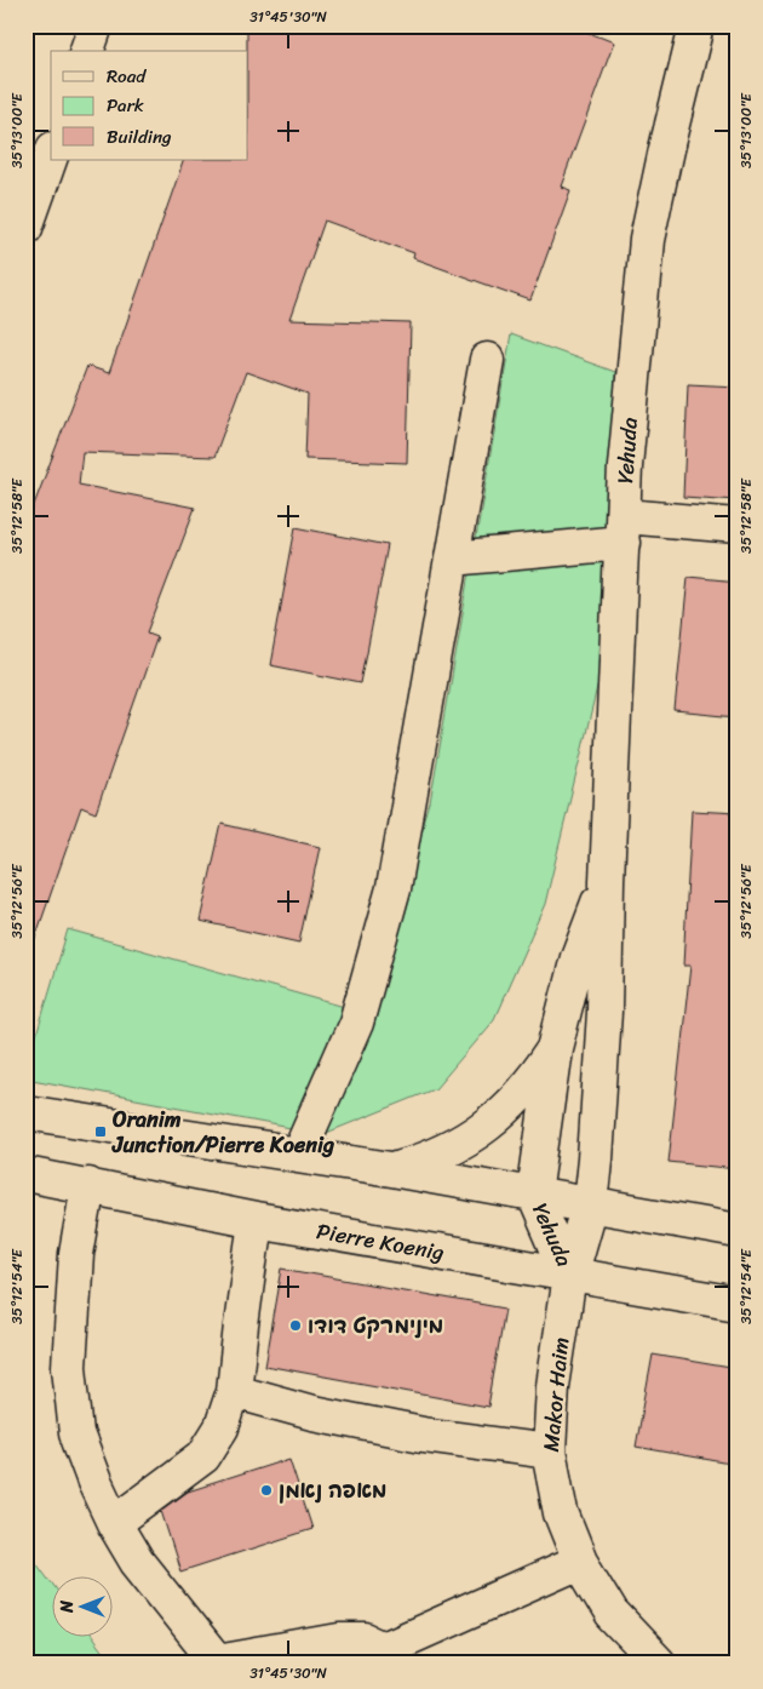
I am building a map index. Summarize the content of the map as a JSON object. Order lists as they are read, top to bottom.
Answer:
{
  "streets": {
    "street": ["Yehuda", "Pierre Koenig", "Makor Haim"]
  },
  "crossings": [
    ["Yehuda", "Pierre Koenig"],
    ["Yehuda", "Makor Haim"],
    ["Pierre Koenig", "Makor Haim"]
  ],
  "places": {
    "transit": ["Oranim Junction/Pierre Koenig"],
    "other": ["מינימרקט דודו", "מאפה נאמן"]
  },
  "legend": ["Road", "Park", "Building"],
  "north": "left",
  "coordinates": [
    "31°45'30\"N",
    "35°13'00\"E",
    "35°12'58\"E",
    "35°12'56\"E",
    "35°12'54\"E"
  ]
}
